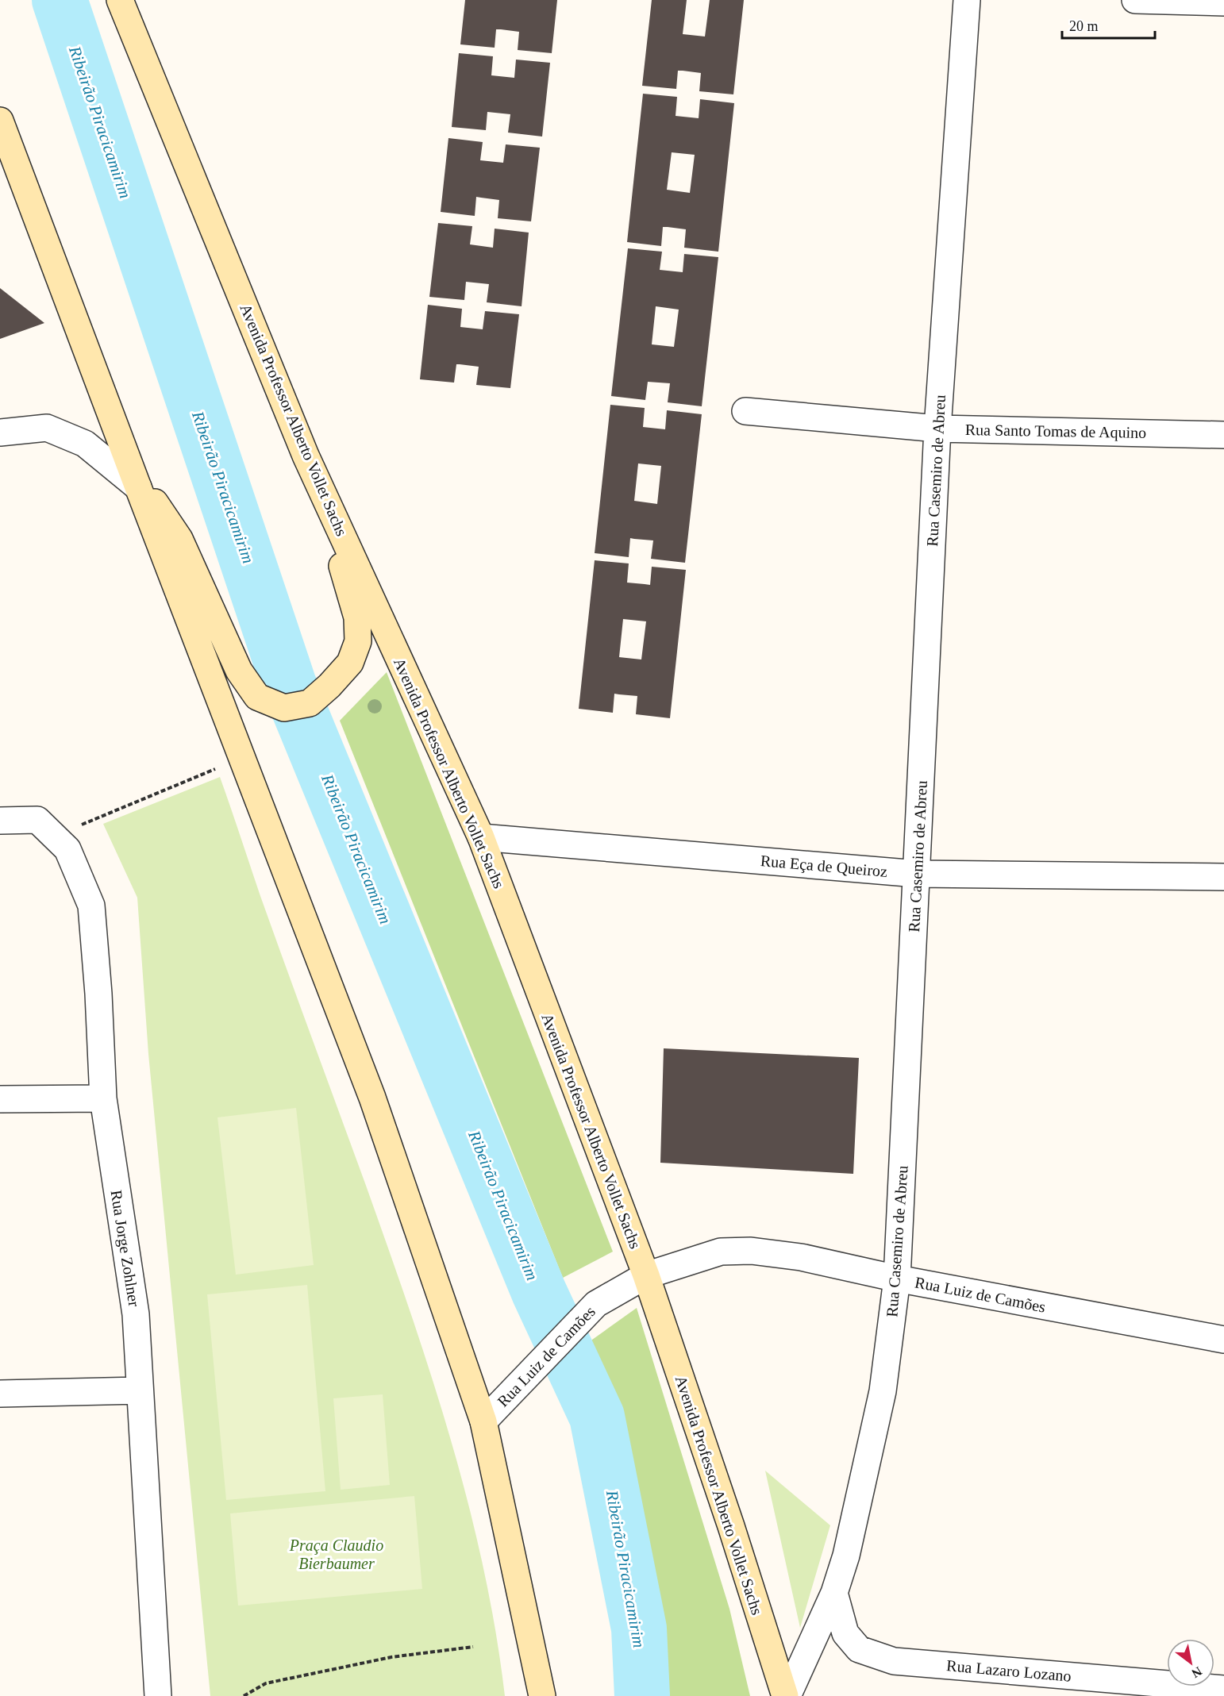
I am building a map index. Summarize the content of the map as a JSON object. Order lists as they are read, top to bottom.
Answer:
{
  "streets": {
    "main road": ["Avenida Professor Alberto Vollet Sachs"],
    "street": [
      "Rua Santo Tomas de Aquino",
      "Rua Casemiro de Abreu",
      "Rua Eça de Queiroz",
      "Rua Jorge Zohlner",
      "Rua Luiz de Camões",
      "Rua Lazaro Lozano"
    ]
  },
  "crossings": [
    ["Avenida Professor Alberto Vollet Sachs", "Rua Casemiro de Abreu"],
    ["Avenida Professor Alberto Vollet Sachs", "Rua Eça de Queiroz"],
    ["Avenida Professor Alberto Vollet Sachs", "Rua Luiz de Camões"],
    ["Rua Santo Tomas de Aquino", "Rua Casemiro de Abreu"],
    ["Rua Casemiro de Abreu", "Rua Eça de Queiroz"],
    ["Rua Casemiro de Abreu", "Rua Luiz de Camões"],
    ["Rua Casemiro de Abreu", "Rua Lazaro Lozano"]
  ],
  "water": ["Ribeirão Piracicamirim"],
  "parks": ["Praça Claudio Bierbaumer"],
  "scale_bar": "20 m",
  "north": "bottom right"
}
